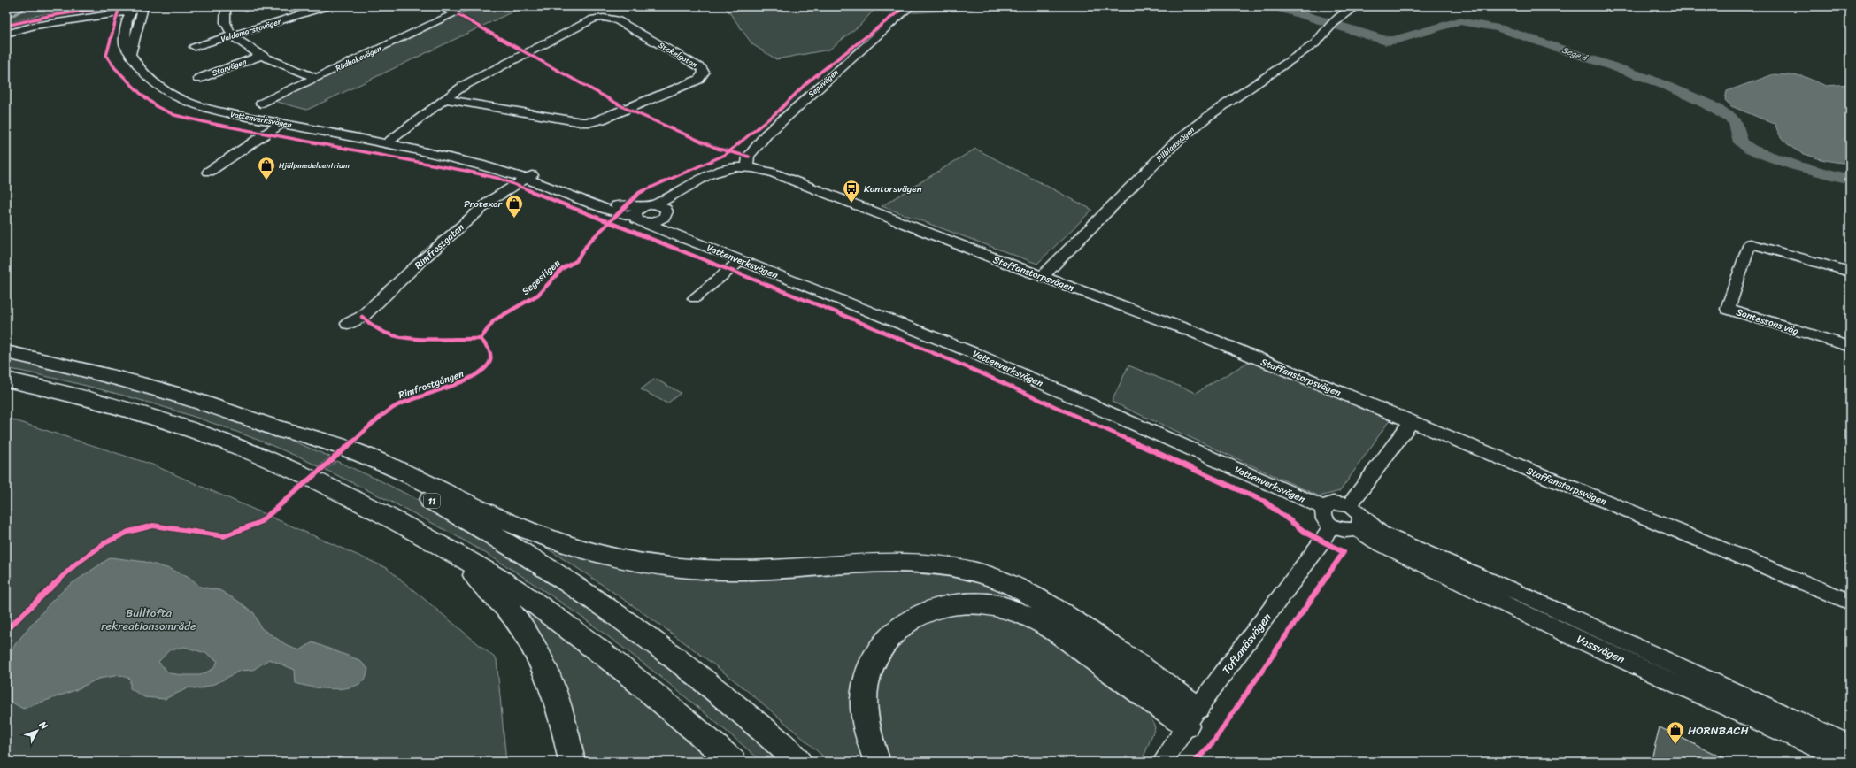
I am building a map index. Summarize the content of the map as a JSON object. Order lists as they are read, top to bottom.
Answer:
{
  "streets": {
    "highway": ["11"],
    "street": [
      "Valdemarsrovägen",
      "Stekelgatan",
      "Rödhakevägen",
      "Starvägen",
      "Segevägen",
      "Vattenverksvägen",
      "Pilbladsvägen",
      "Rimfrostgatan",
      "Staffanstorpsvägen",
      "Santessons väg",
      "Toftanäsvägen",
      "Vassvägen"
    ],
    "cycle path": ["Segestigen", "Rimfrostgången"]
  },
  "crossings": [
    ["Stekelgatan", "Vattenverksvägen"],
    ["Segevägen", "Staffanstorpsvägen"],
    ["Vattenverksvägen", "Rimfrostgatan"],
    ["Pilbladsvägen", "Staffanstorpsvägen"]
  ],
  "water": ["Sege å"],
  "parks": ["Bulltofta rekreationsområde"],
  "places": {
    "shop": ["Hjälpmedelcentrium", "Protexor", "HORNBACH"],
    "bus stop": ["Kontorsvägen"]
  },
  "north": "top right"
}
